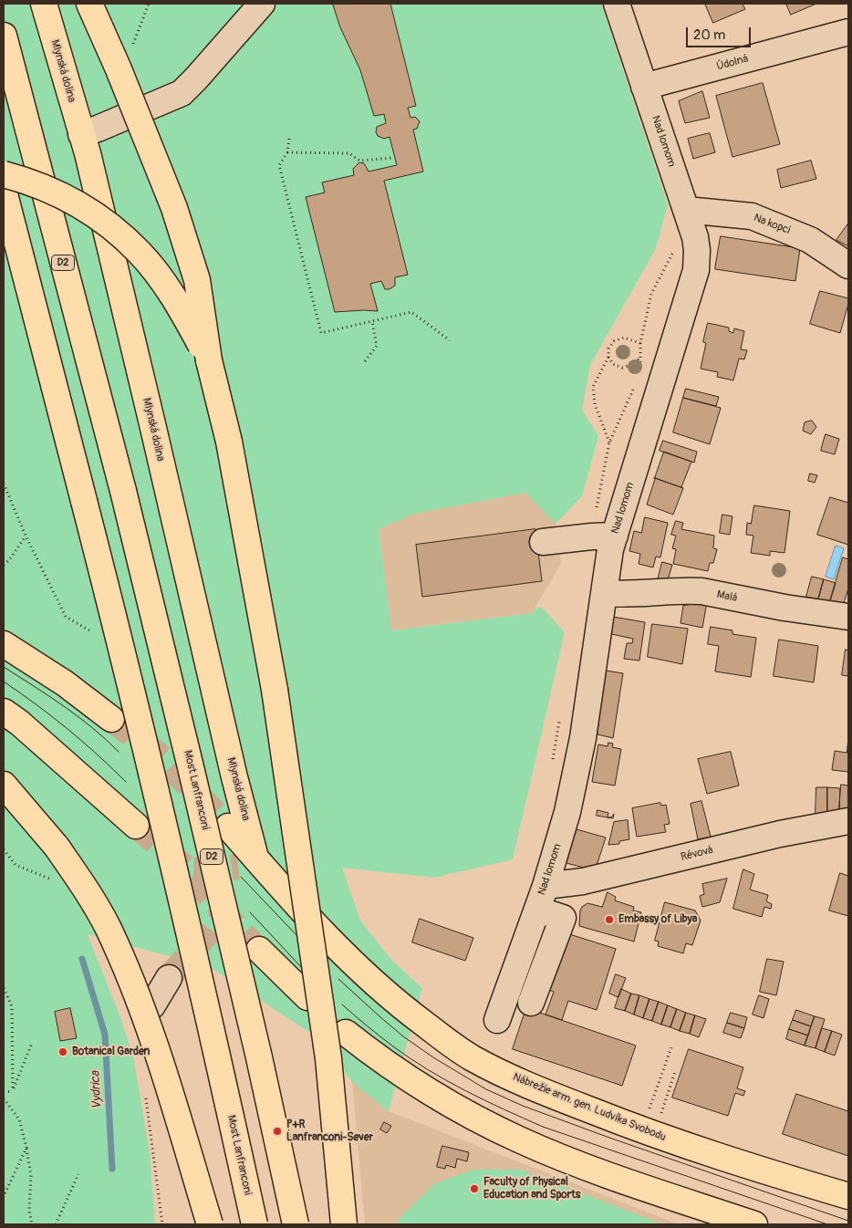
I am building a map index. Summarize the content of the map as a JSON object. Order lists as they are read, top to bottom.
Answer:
{
  "streets": {
    "main road": [
      "Mlynská dolina",
      "D2",
      "Most Lanfranconi",
      "Nábrežie arm. gen. Ludvíka Svobodu"
    ],
    "street": [
      "Údolná",
      "Nad lomom",
      "Na kopci",
      "Malá",
      "Révová"
    ]
  },
  "crossings": [
    ["Údolná", "Nad lomom"],
    ["Mlynská dolina", "Nábrežie arm. gen. Ludvíka Svobodu"],
    ["Nad lomom", "Na kopci"],
    ["Nad lomom", "Malá"],
    ["Nad lomom", "Révová"]
  ],
  "water": ["Vydrica"],
  "places": [
    "Embassy of Libya",
    "Botanical Garden",
    "P+R Lanfranconi-Sever",
    "Faculty of Physical Education and Sports"
  ],
  "scale_bar": "20 m"
}
